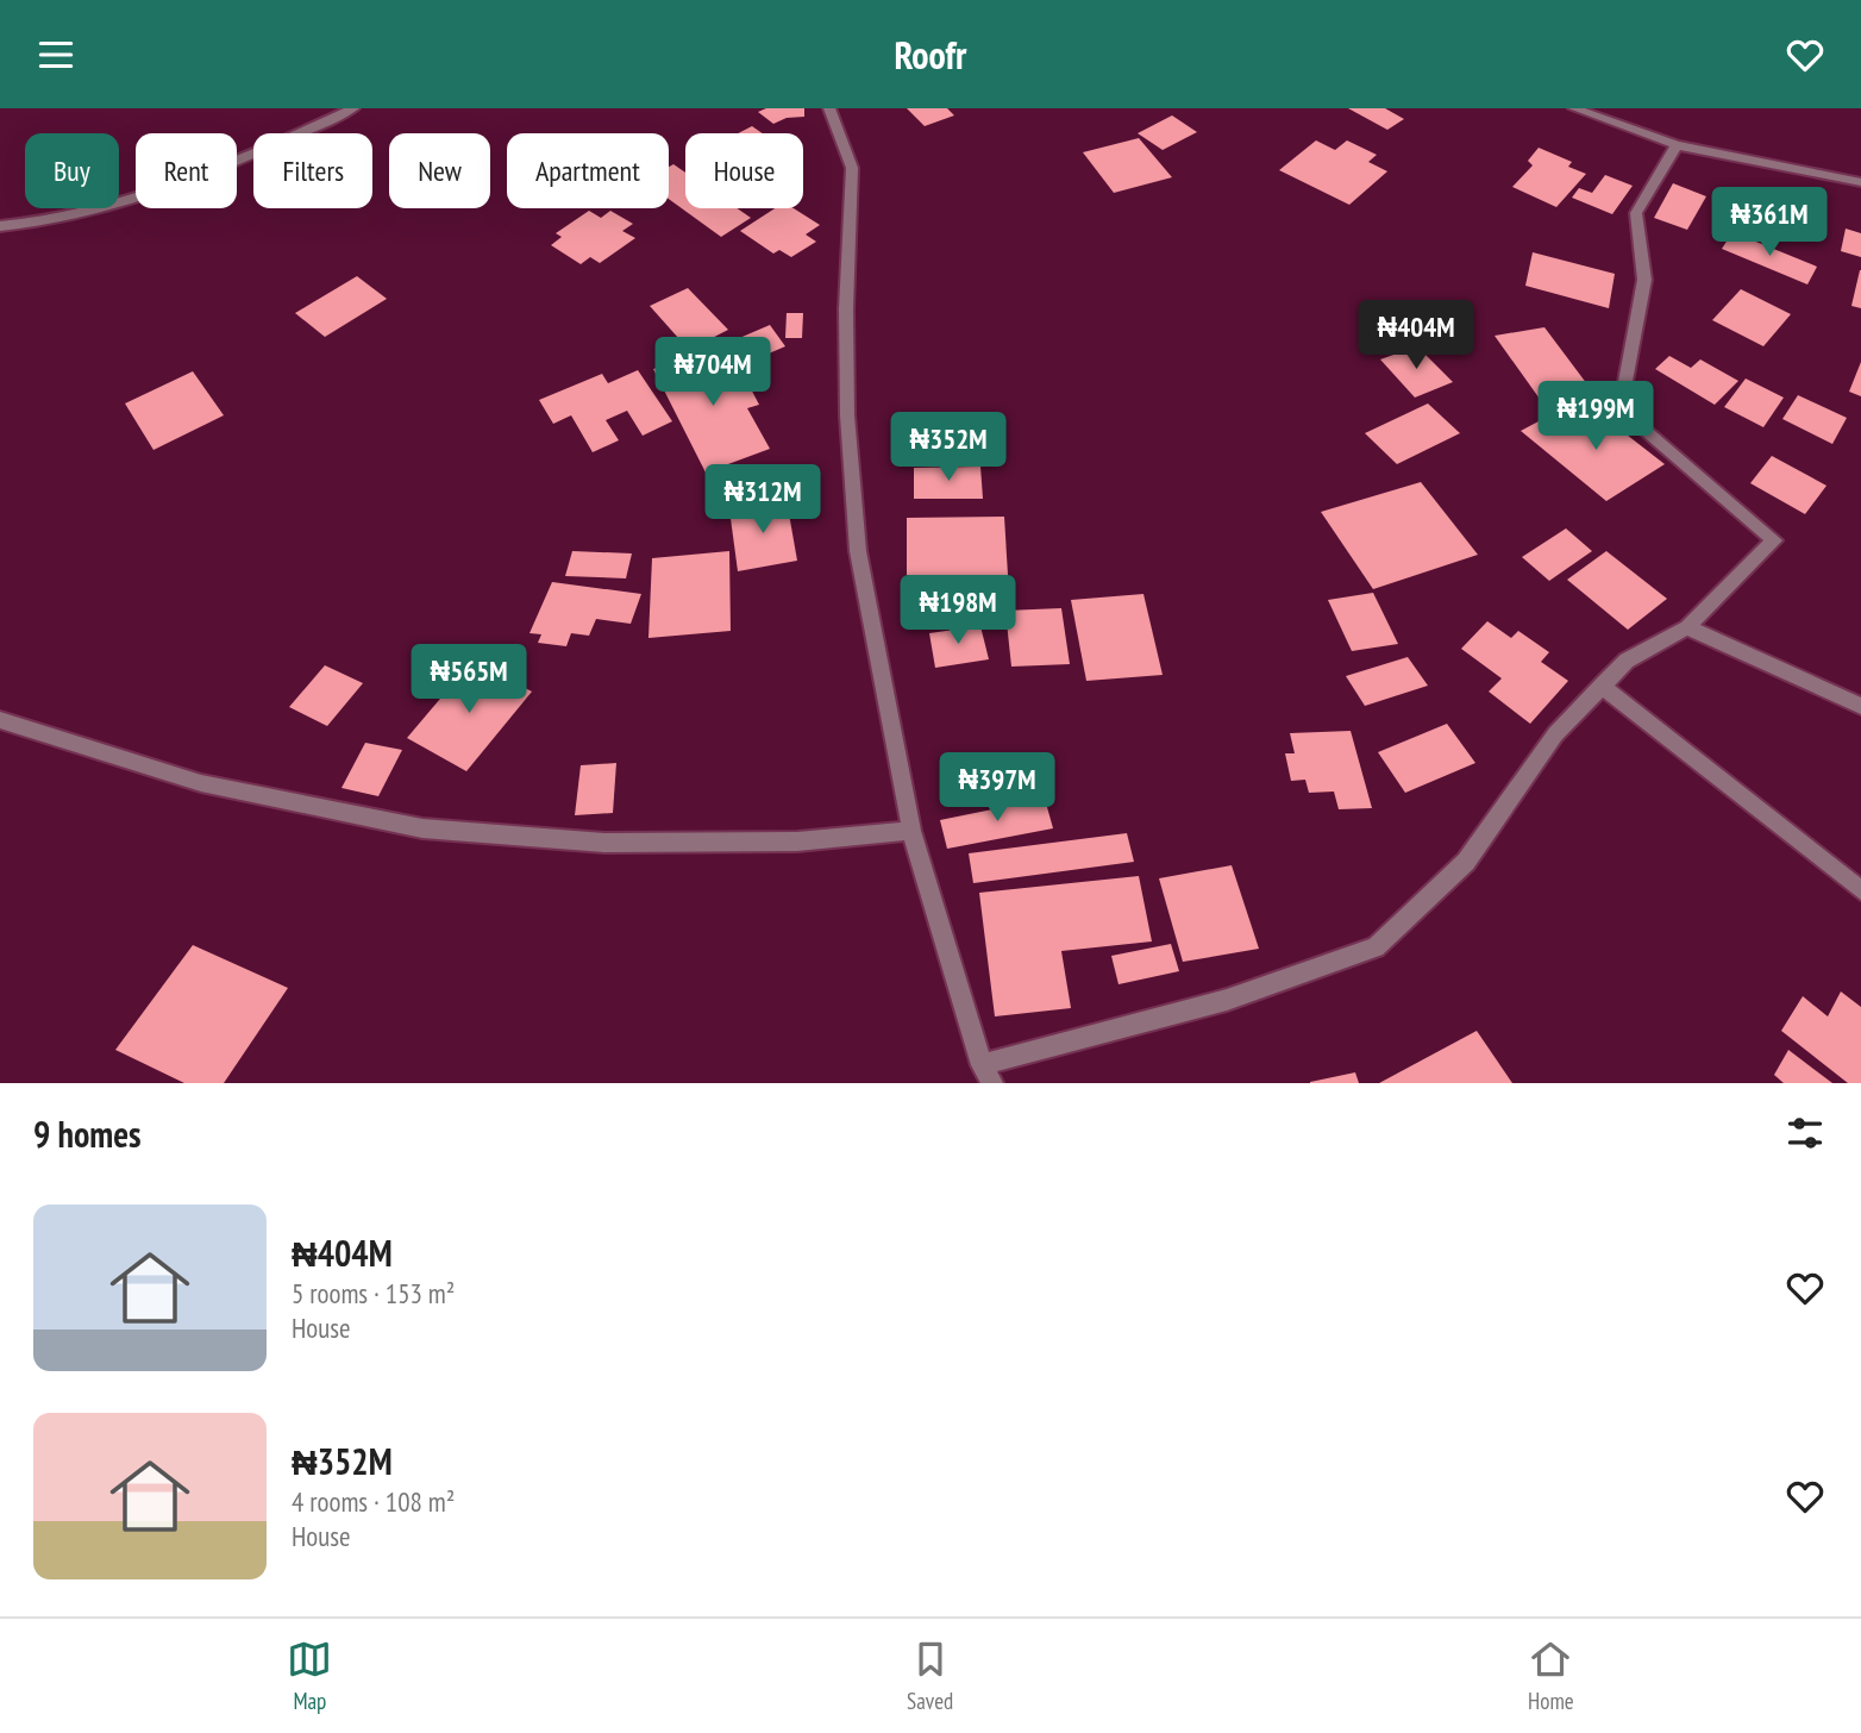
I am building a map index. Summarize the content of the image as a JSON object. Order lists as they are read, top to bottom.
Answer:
{
  "page": {
    "header": "Roofr",
    "chip": [
      "Buy",
      "Rent",
      "Filters",
      "New",
      "Apartment",
      "House"
    ],
    "price": [
      "₦361M",
      "₦404M",
      "₦704M",
      "₦199M",
      "₦352M",
      "₦312M",
      "₦198M",
      "₦565M",
      "₦397M"
    ],
    "heading": "9 homes",
    "list": [
      {
        "name": "₦404M",
        "note": "5 rooms · 153 m² · House"
      },
      {
        "name": "₦352M",
        "note": "4 rooms · 108 m² · House"
      }
    ],
    "tabs": ["Map", "Saved", "Home"]
  }
}
